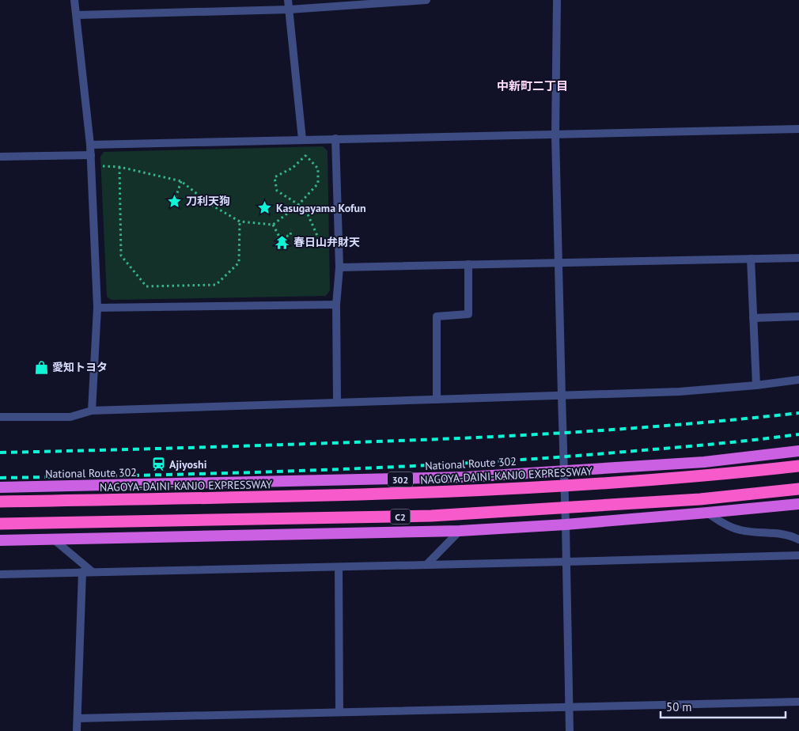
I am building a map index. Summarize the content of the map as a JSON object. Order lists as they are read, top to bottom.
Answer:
{
  "streets": {
    "highway": [
      "National Route 302",
      "NAGOYA-DAINI-KANJO EXPRESSWAY",
      "302",
      "C2"
    ]
  },
  "districts": ["中新町二丁目"],
  "places": {
    "place": ["刀利天狗", "Kasugayama Kofun"],
    "temple": ["春日山弁財天"],
    "shop": ["愛知トヨタ"],
    "station": ["Ajiyoshi"]
  },
  "scale_bar": "50 m"
}
